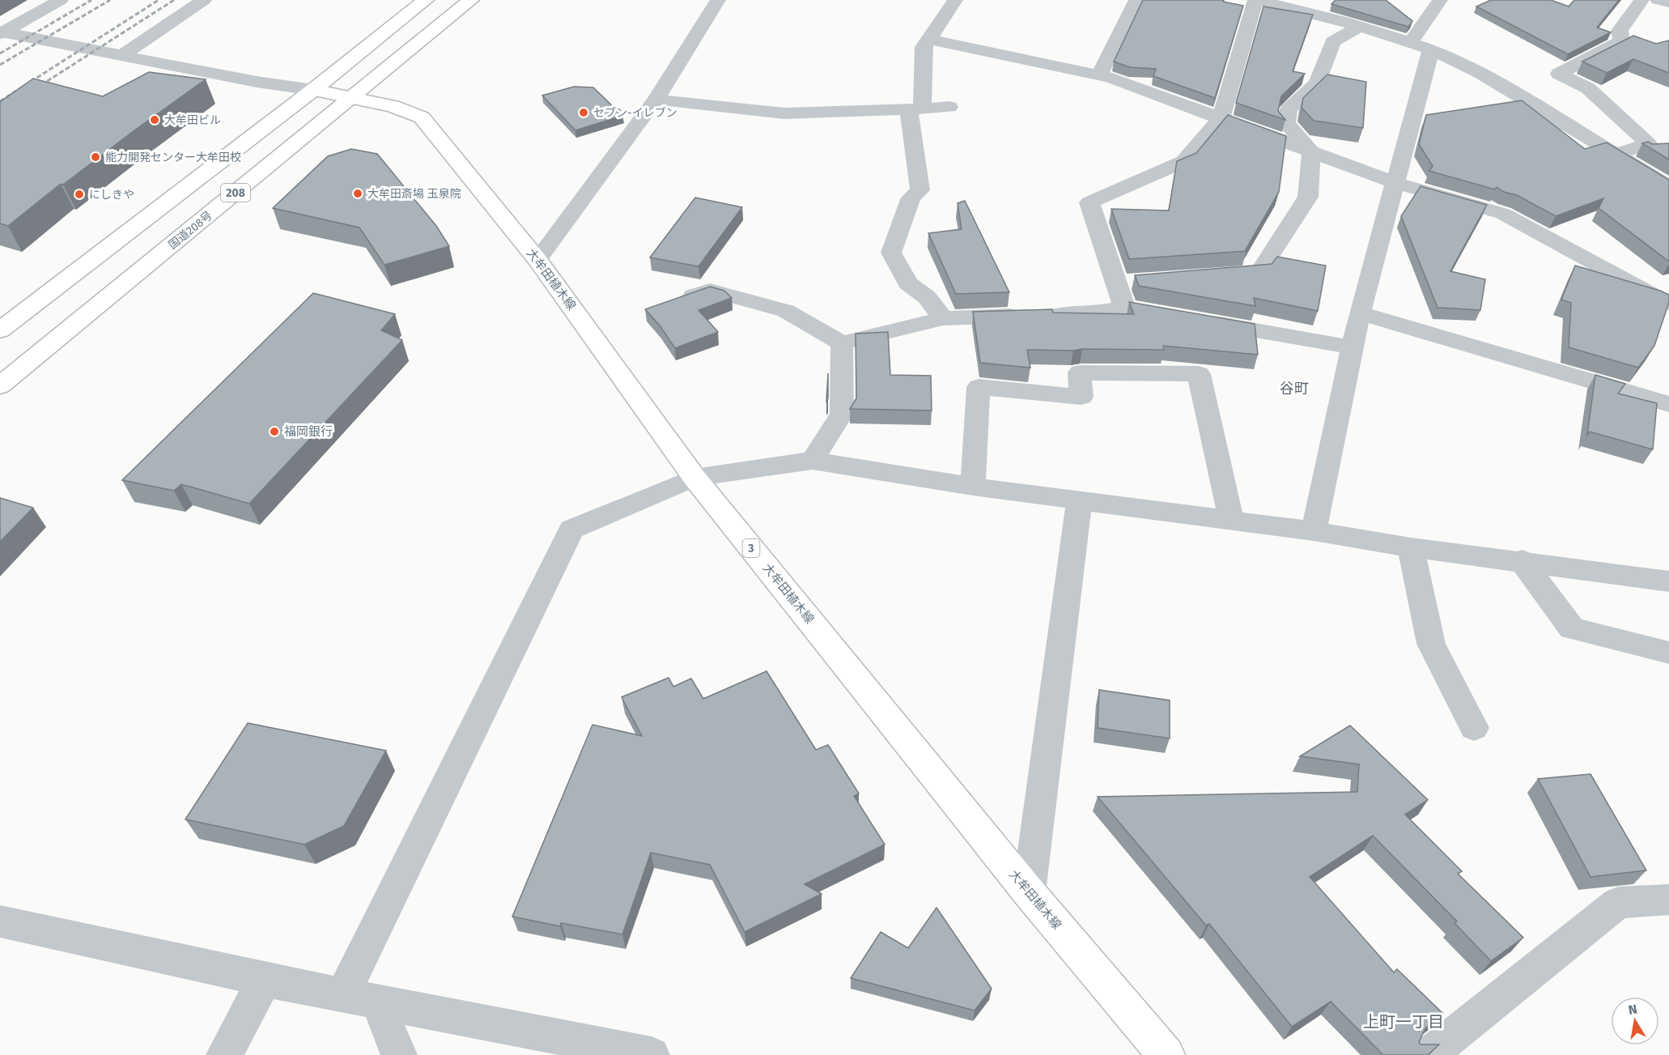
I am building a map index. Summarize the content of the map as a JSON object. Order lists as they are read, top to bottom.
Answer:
{
  "streets": {
    "main road": [
      "208",
      "国道208号",
      "大牟田植木線",
      "3"
    ]
  },
  "crossings": [
    ["国道208号", "大牟田植木線"]
  ],
  "districts": ["谷町", "上町一丁目"],
  "places": [
    "セブン-イレブン",
    "大牟田ビル",
    "能力開発センター大牟田校",
    "大牟田斎場 玉泉院",
    "にしきや",
    "福岡銀行"
  ],
  "north": "top"
}
